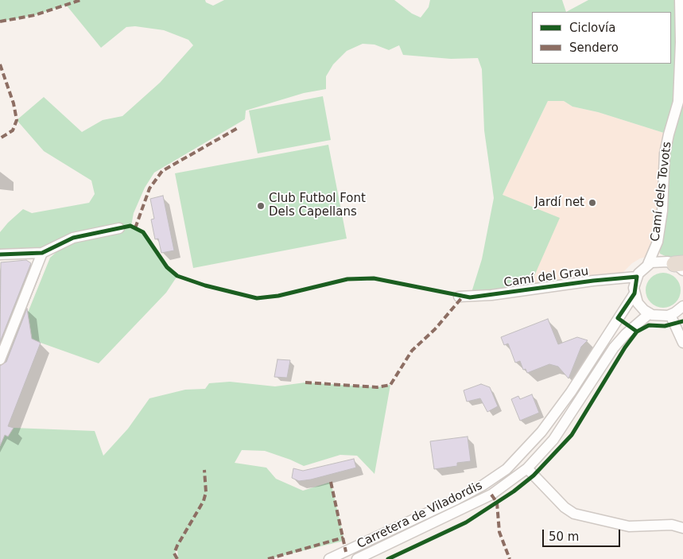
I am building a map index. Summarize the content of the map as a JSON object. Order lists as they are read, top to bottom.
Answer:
{
  "streets": {
    "street": ["Camí dels Tovots", "Camí del Grau", "Carretera de Viladordis"]
  },
  "crossings": [
    ["Camí dels Tovots", "Camí del Grau"]
  ],
  "places": ["Jardí net", "Club Futbol Font Dels Capellans"],
  "legend": ["Ciclovía", "Sendero"],
  "scale_bar": "50 m"
}
